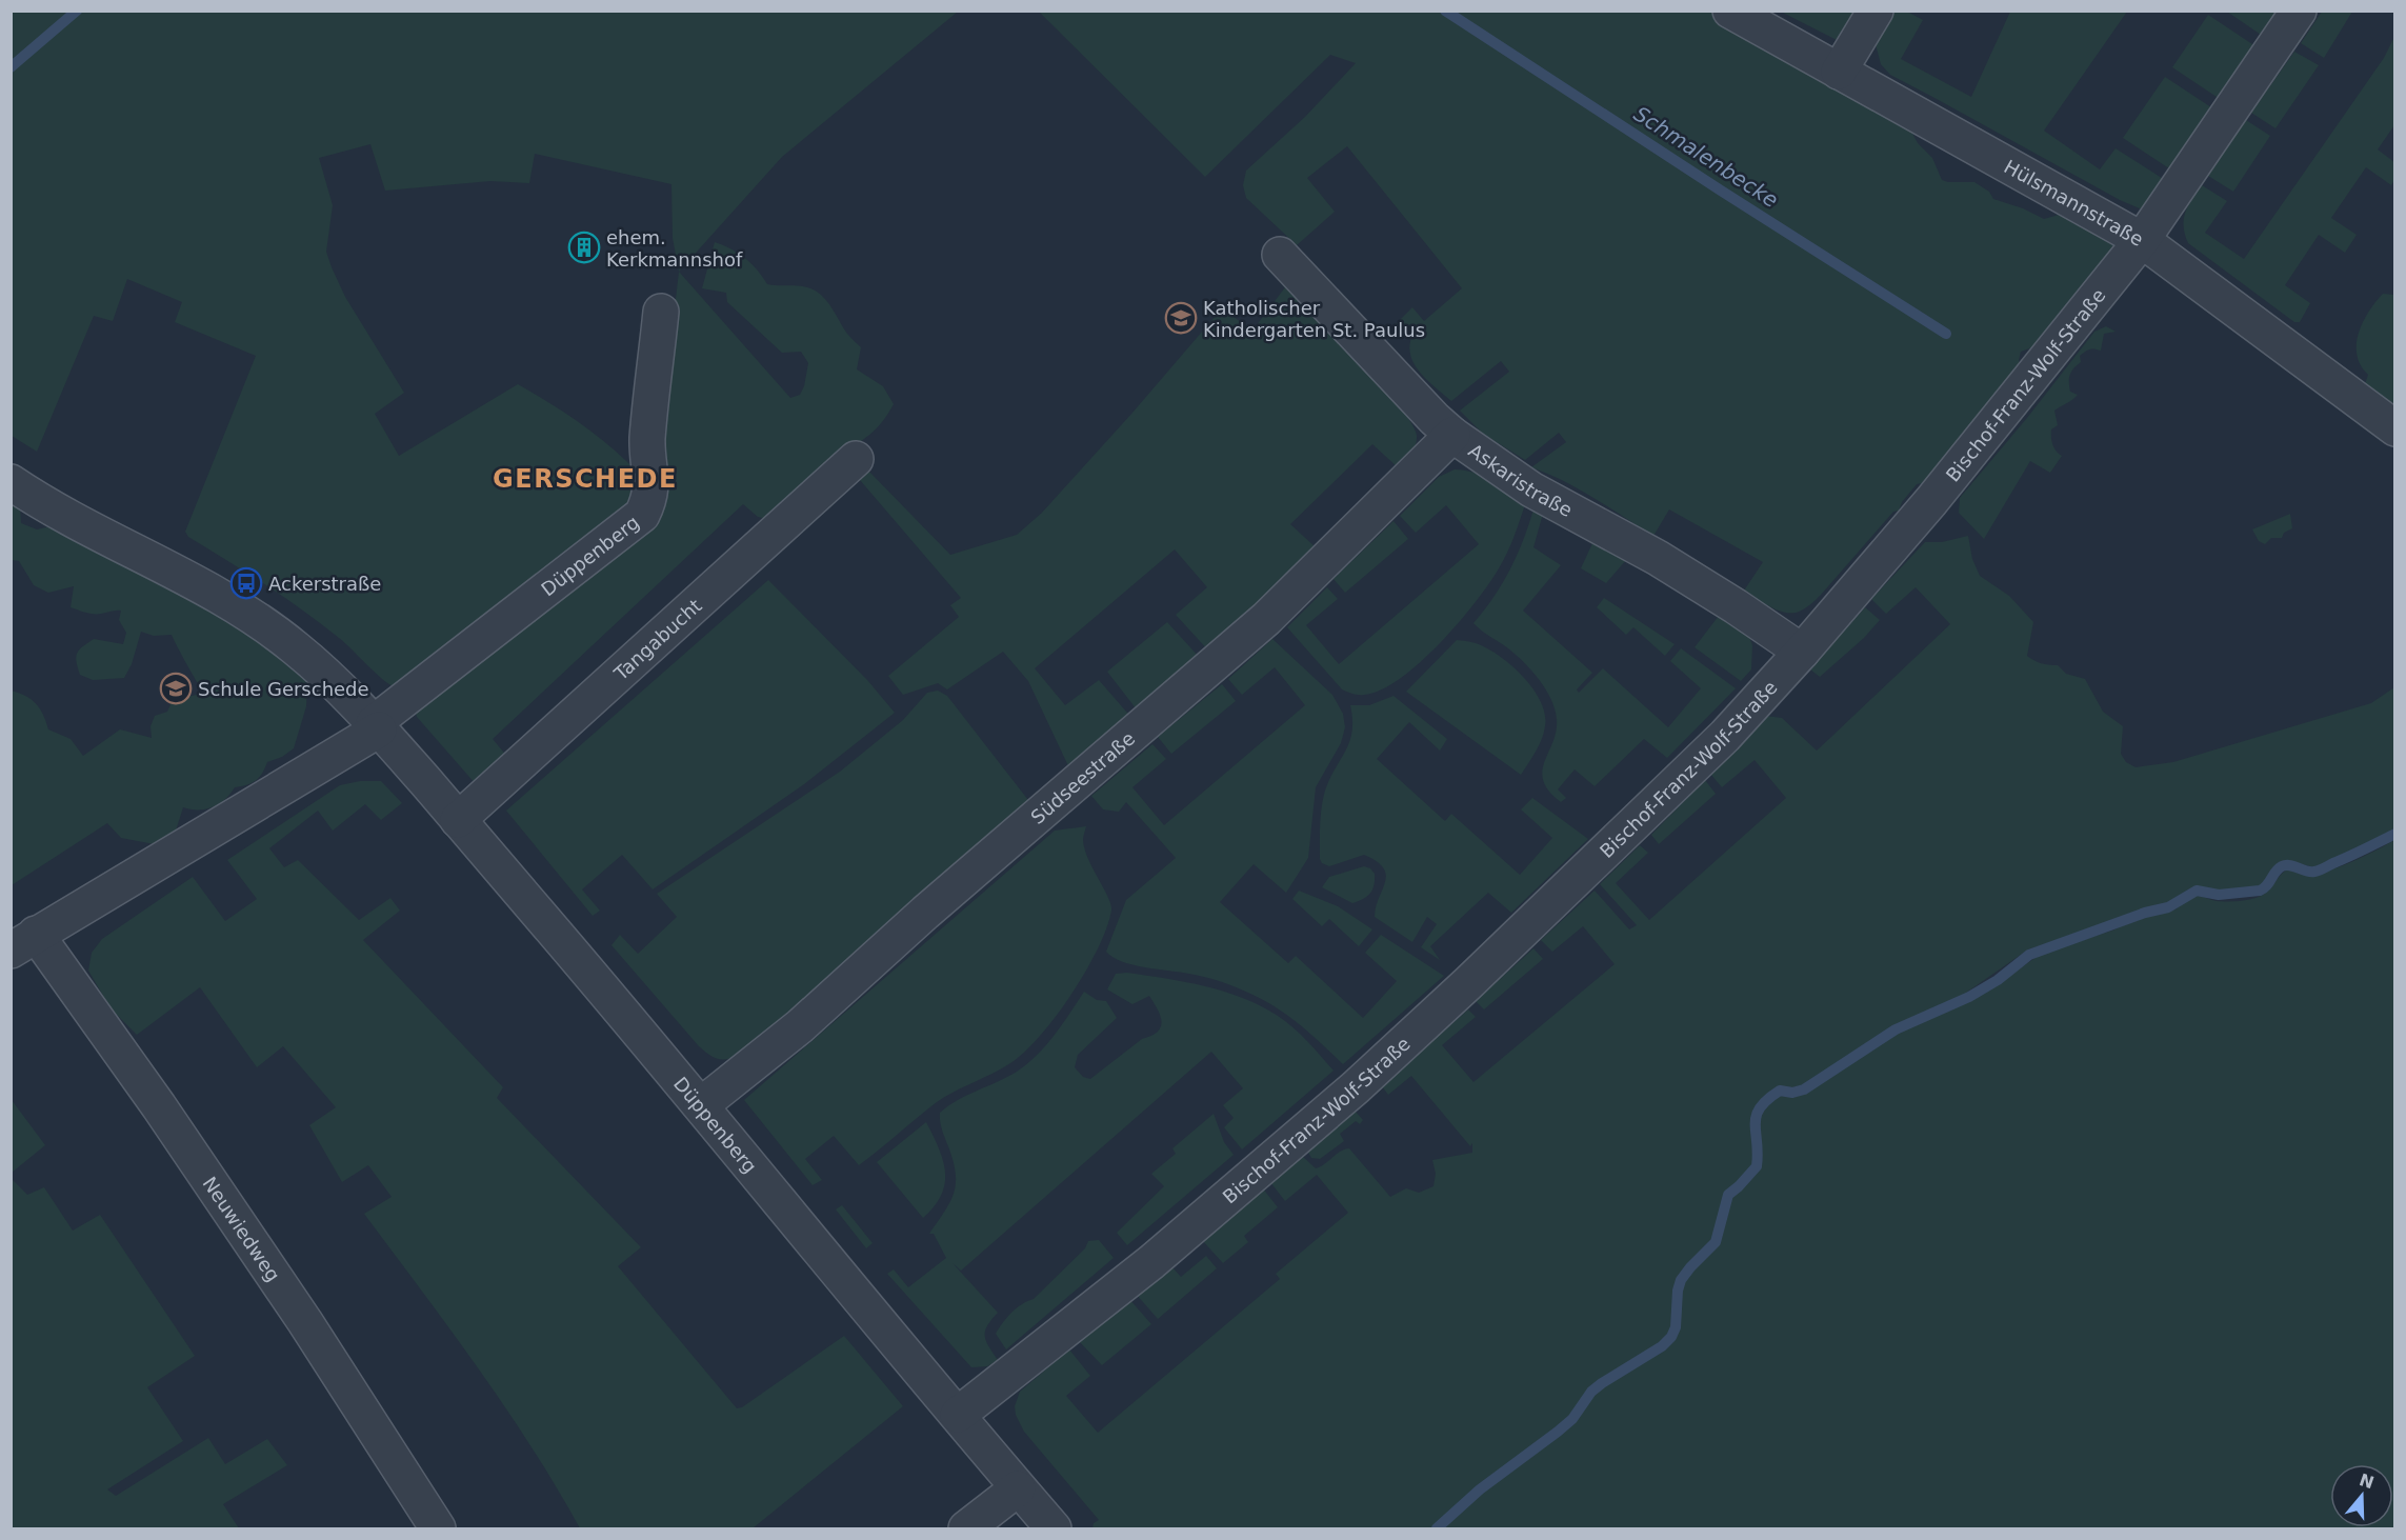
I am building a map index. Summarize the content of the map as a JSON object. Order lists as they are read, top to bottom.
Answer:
{
  "streets": {
    "street": [
      "Hülsmannstraße",
      "Bischof-Franz-Wolf-Straße",
      "Askaristraße",
      "Düppenberg",
      "Tangabucht",
      "Südseestraße",
      "Neuwiedweg"
    ]
  },
  "crossings": [
    ["Hülsmannstraße", "Bischof-Franz-Wolf-Straße"],
    ["Bischof-Franz-Wolf-Straße", "Askaristraße"],
    ["Bischof-Franz-Wolf-Straße", "Düppenberg"],
    ["Askaristraße", "Südseestraße"],
    ["Düppenberg", "Tangabucht"],
    ["Düppenberg", "Südseestraße"]
  ],
  "districts": ["GERSCHEDE"],
  "water": ["Schmalenbecke"],
  "places": {
    "building": ["ehem. Kerkmannshof"],
    "school or university": ["Katholischer Kindergarten St. Paulus", "Schule Gerschede"],
    "bus stop": ["Ackerstraße"]
  },
  "north": "top"
}
